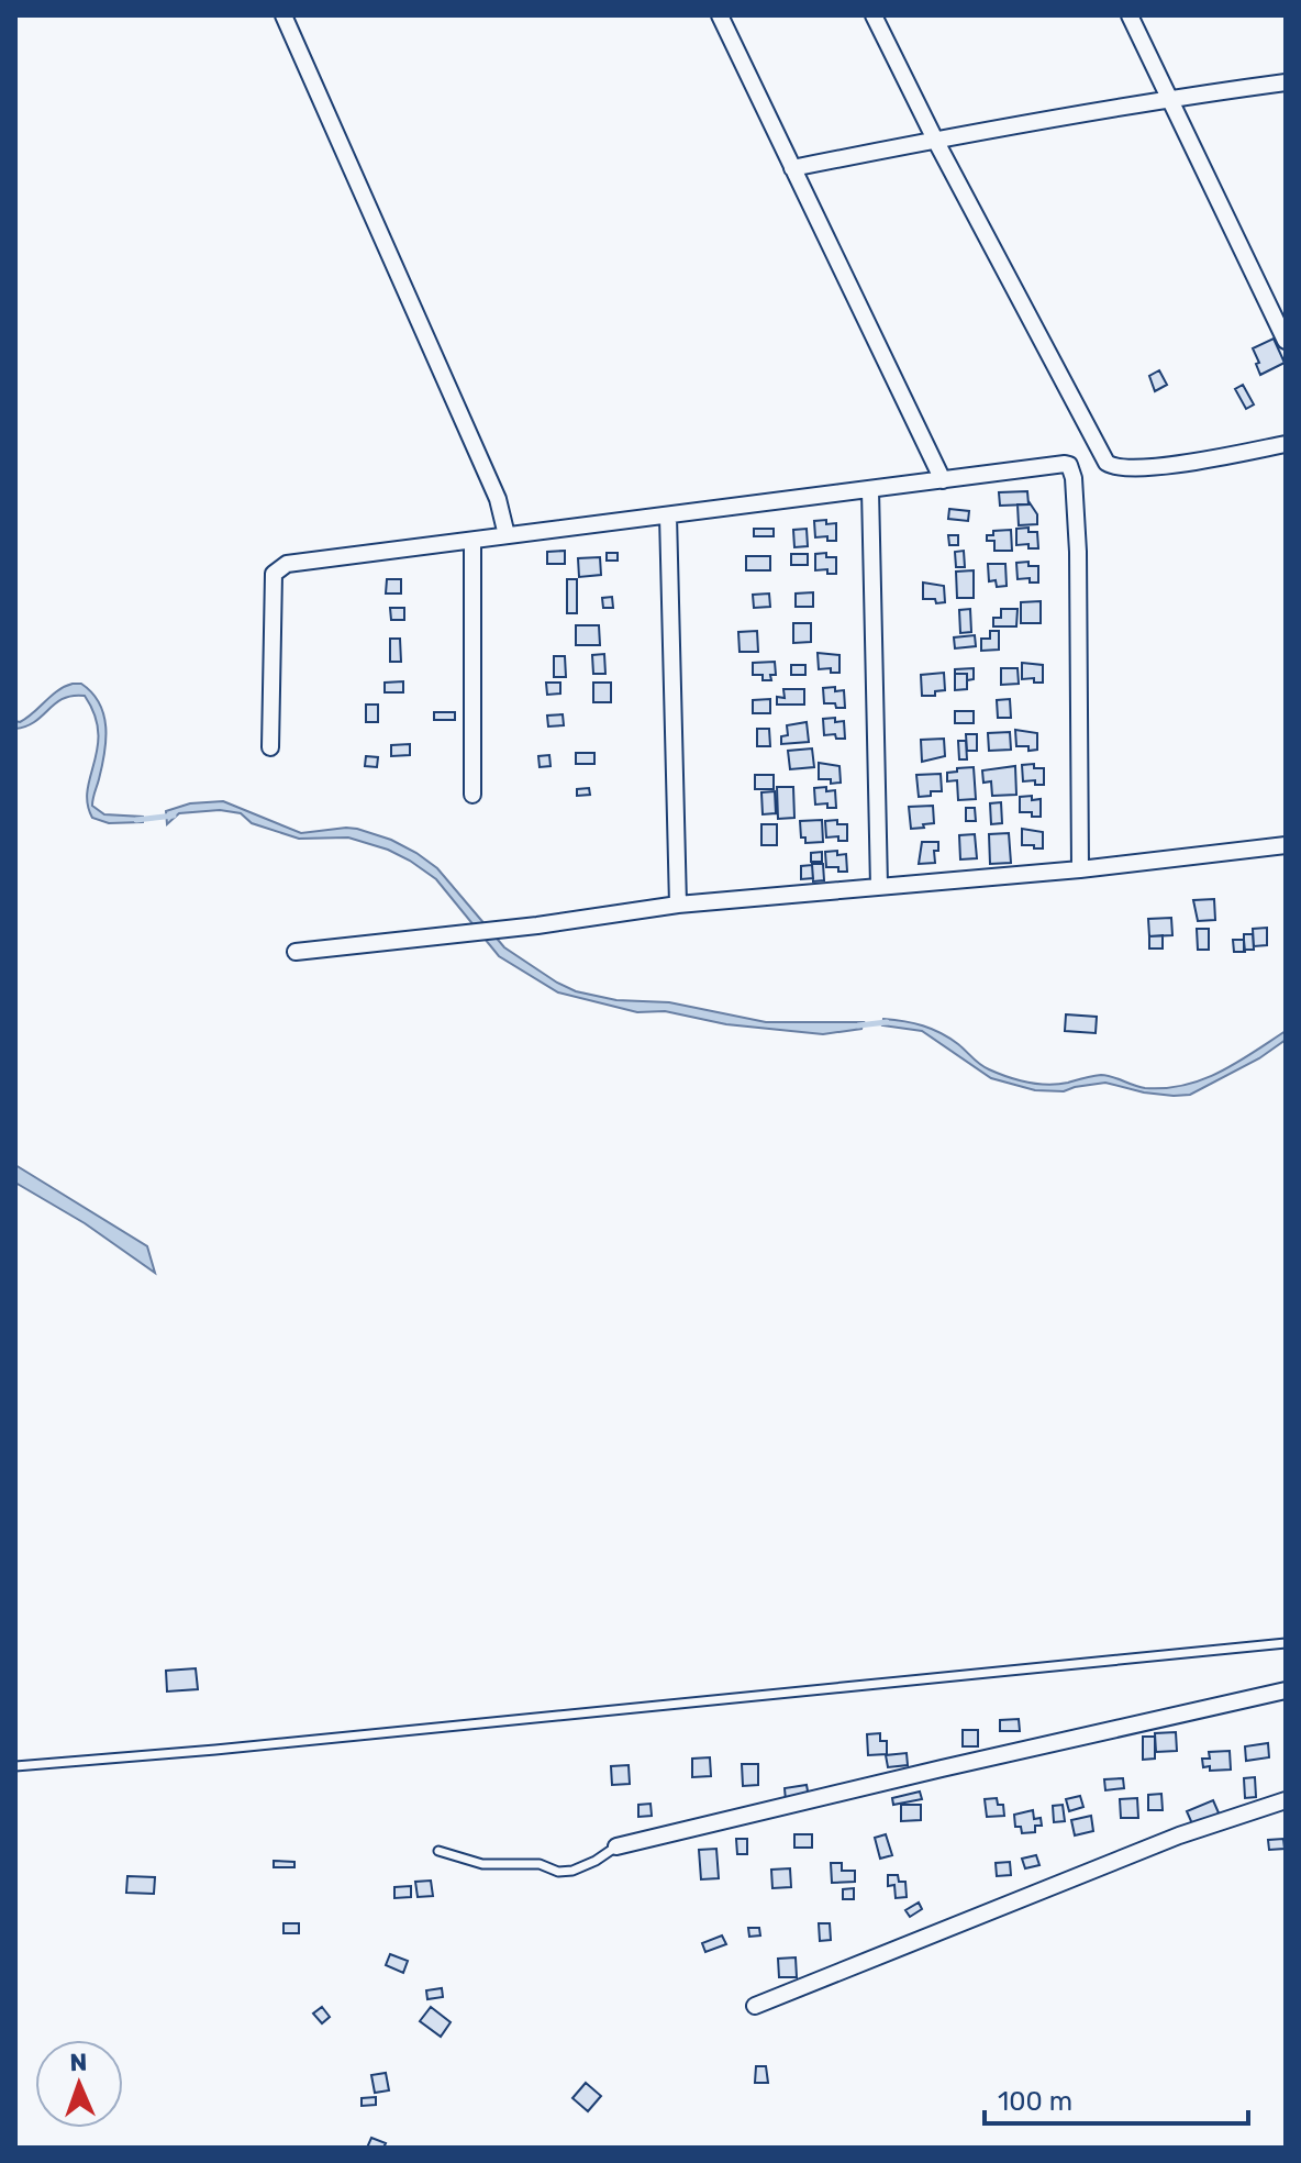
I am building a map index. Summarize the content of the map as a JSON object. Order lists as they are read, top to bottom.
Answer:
{
  "scale_bar": "100 m",
  "north": "top"
}
